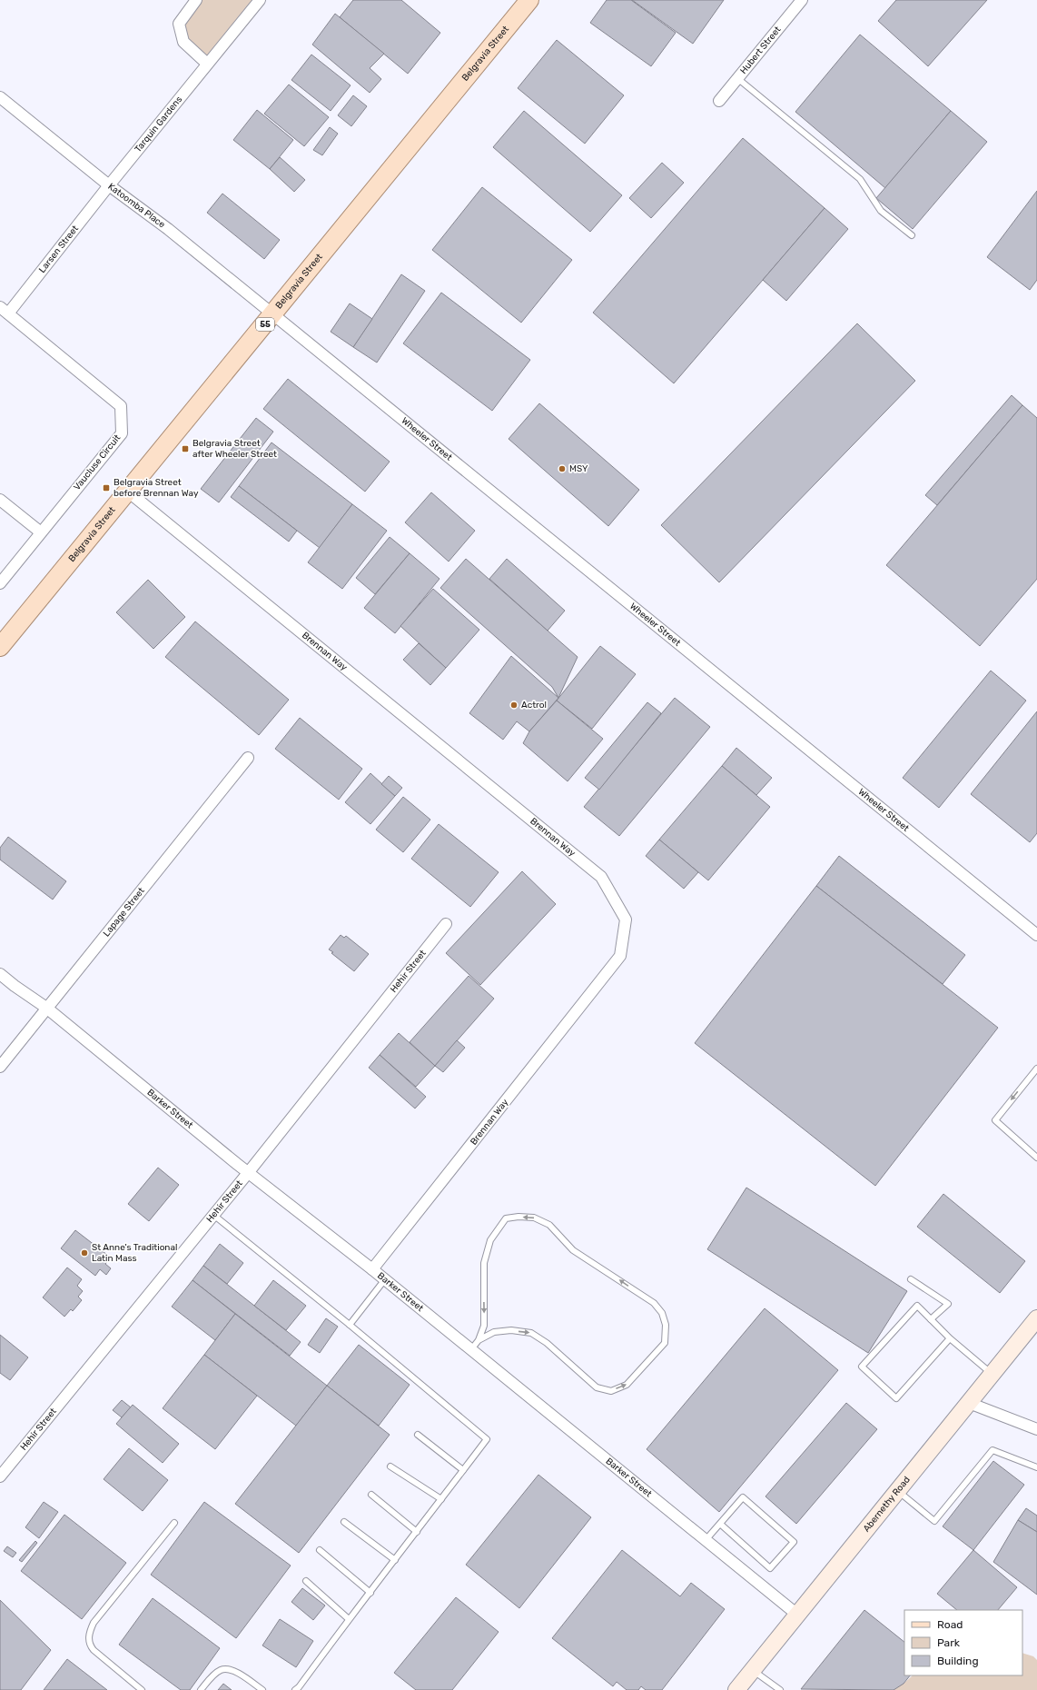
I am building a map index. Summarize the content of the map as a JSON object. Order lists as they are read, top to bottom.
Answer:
{
  "streets": {
    "main road": ["Belgravia Street", "55"],
    "street": [
      "Hubert Street",
      "Tarquin Gardens",
      "Katoomba Place",
      "Larsen Street",
      "Wheeler Street",
      "Vaucluse Circuit",
      "Brennan Way",
      "Lapage Street",
      "Hehir Street",
      "Barker Street",
      "Abernethy Road"
    ]
  },
  "crossings": [
    ["Belgravia Street", "Katoomba Place"],
    ["Belgravia Street", "Wheeler Street"],
    ["Belgravia Street", "Brennan Way"],
    ["Tarquin Gardens", "Katoomba Place"],
    ["Tarquin Gardens", "Larsen Street"],
    ["Katoomba Place", "Larsen Street"],
    ["Katoomba Place", "Wheeler Street"],
    ["Larsen Street", "Vaucluse Circuit"],
    ["Brennan Way", "Barker Street"],
    ["Lapage Street", "Barker Street"],
    ["Hehir Street", "Barker Street"],
    ["Barker Street", "Abernethy Road"]
  ],
  "places": {
    "transit": ["Belgravia Street after Wheeler Street", "Belgravia Street before Brennan Way"],
    "other": ["MSY", "Actrol", "St Anne's Traditional Latin Mass"]
  },
  "legend": ["Road", "Park", "Building"]
}
